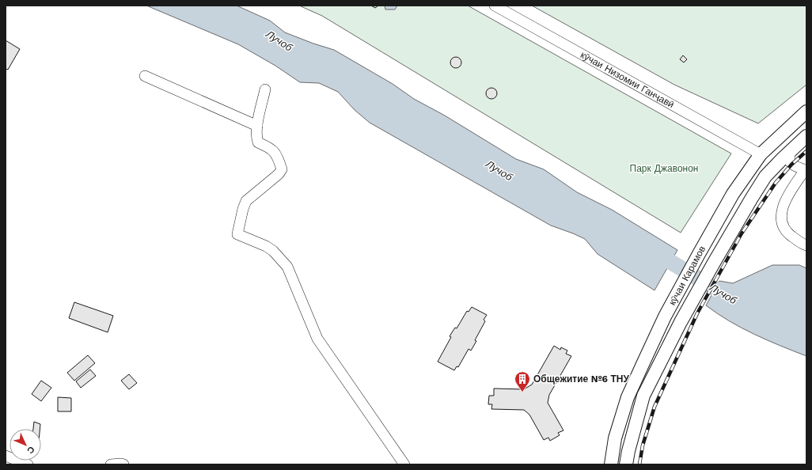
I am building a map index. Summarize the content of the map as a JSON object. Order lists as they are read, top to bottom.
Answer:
{
  "streets": {
    "main road": ["кӯчаи Карамов"],
    "street": ["кӯчаи Низомии Ганҷавӣ"]
  },
  "crossings": [
    ["кӯчаи Низомии Ганҷавӣ", "кӯчаи Карамов"]
  ],
  "water": ["Лучоб"],
  "parks": ["Парк Джавонон"],
  "places": {
    "building": ["Общежитие №6 ТНУ"]
  },
  "north": "bottom right"
}
